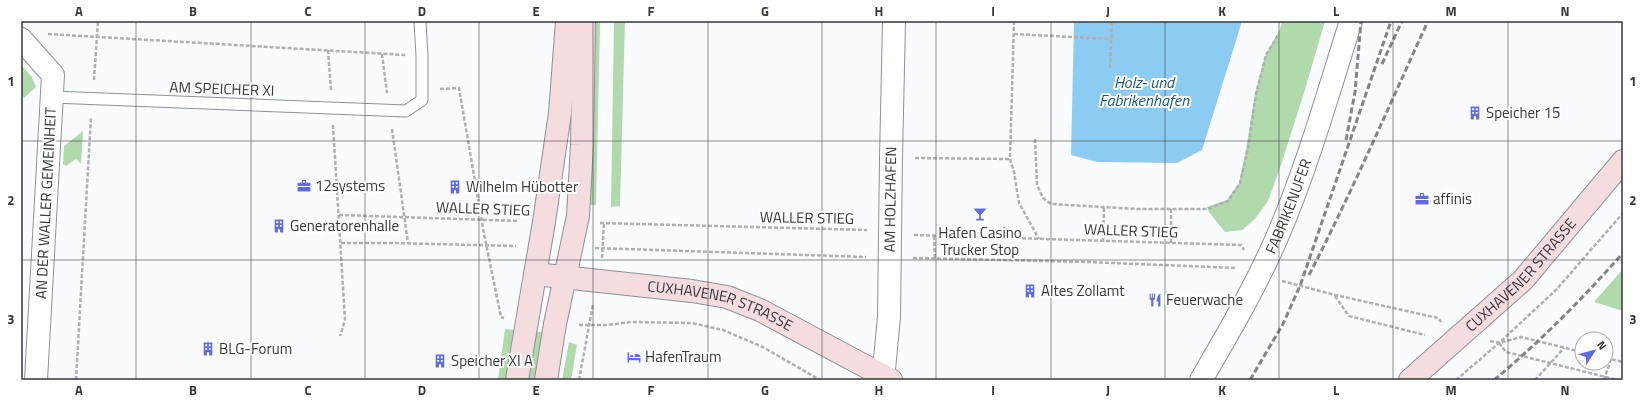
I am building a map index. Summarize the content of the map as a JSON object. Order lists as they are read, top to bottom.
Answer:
{
  "streets": {
    "street": [
      "AM HOLZHAFEN",
      "AN DER WALLER GEMEINHEIT",
      "FABRIKENUFER",
      "CUXHAVENER STRASSE"
    ],
    "lane": ["AM SPEICHER XI"],
    "path": ["WALLER STIEG"]
  },
  "crossings": [
    ["AM SPEICHER XI", "AN DER WALLER GEMEINHEIT"],
    ["AM HOLZHAFEN", "WALLER STIEG"],
    ["AM HOLZHAFEN", "CUXHAVENER STRASSE"],
    ["FABRIKENUFER", "WALLER STIEG"],
    ["WALLER STIEG", "CUXHAVENER STRASSE"]
  ],
  "water": ["Holz- und Fabrikenhafen"],
  "places": {
    "building": [
      "Speicher 15",
      "Wilhelm Hübotter",
      "Generatorenhalle",
      "Altes Zollamt",
      "BLG-Forum",
      "Speicher XI A"
    ],
    "office": ["12systems", "affinis"],
    "bar": ["Hafen Casino Trucker Stop"],
    "restaurant": ["Feuerwache"],
    "hotel": ["HafenTraum"]
  },
  "north": "top right",
  "grid": {
    "columns": [
      "A",
      "B",
      "C",
      "D",
      "E",
      "F",
      "G",
      "H",
      "I",
      "J",
      "K",
      "L",
      "M",
      "N"
    ],
    "rows": ["1", "2", "3"]
  }
}
